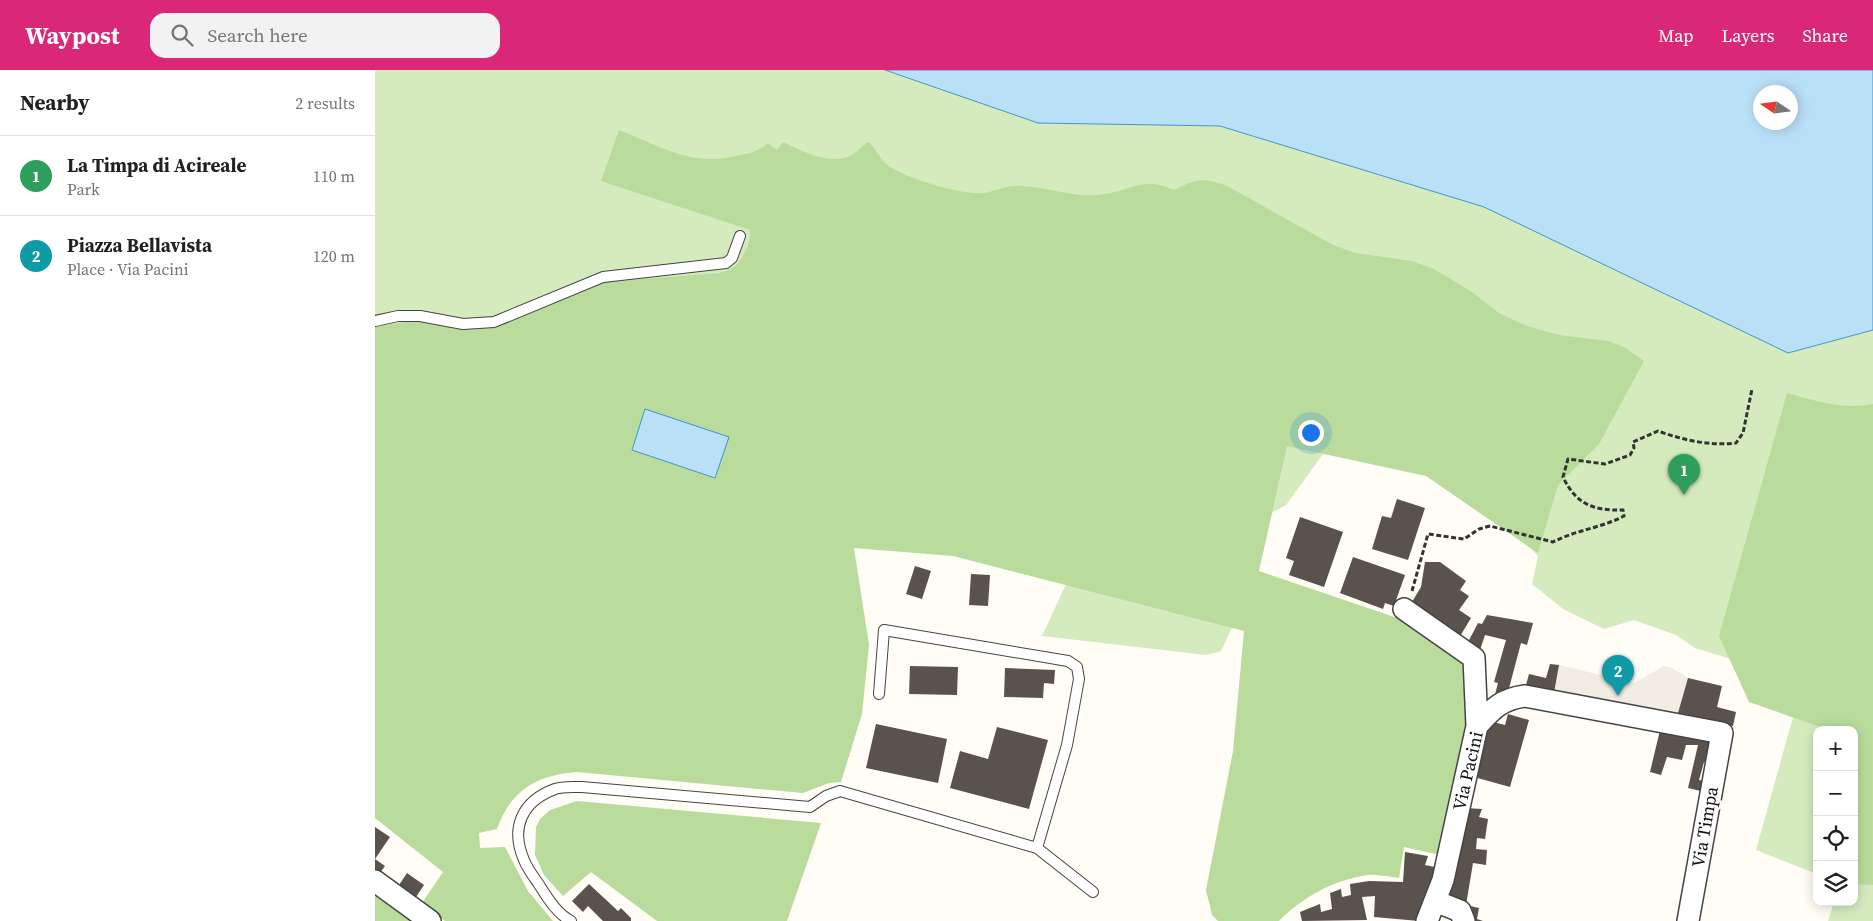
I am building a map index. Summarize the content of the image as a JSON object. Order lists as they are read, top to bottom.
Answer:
{
  "streets": {
    "street": ["Via Pacini", "Via Timpa"]
  },
  "crossings": [
    ["Via Pacini", "Via Timpa"]
  ],
  "north": "left",
  "page": {
    "header": "Waypost",
    "search": "Search here",
    "nav": ["Map", "Layers", "Share"],
    "heading": ["Nearby", "2 results"],
    "list": [
      {
        "mark": "1",
        "name": "La Timpa di Acireale",
        "note": "Park",
        "value": "110 m"
      },
      {
        "mark": "2",
        "name": "Piazza Bellavista",
        "note": "Place · Via Pacini",
        "value": "120 m"
      }
    ],
    "pins": ["1", "2"],
    "map_buttons": ["+", "−"]
  }
}
